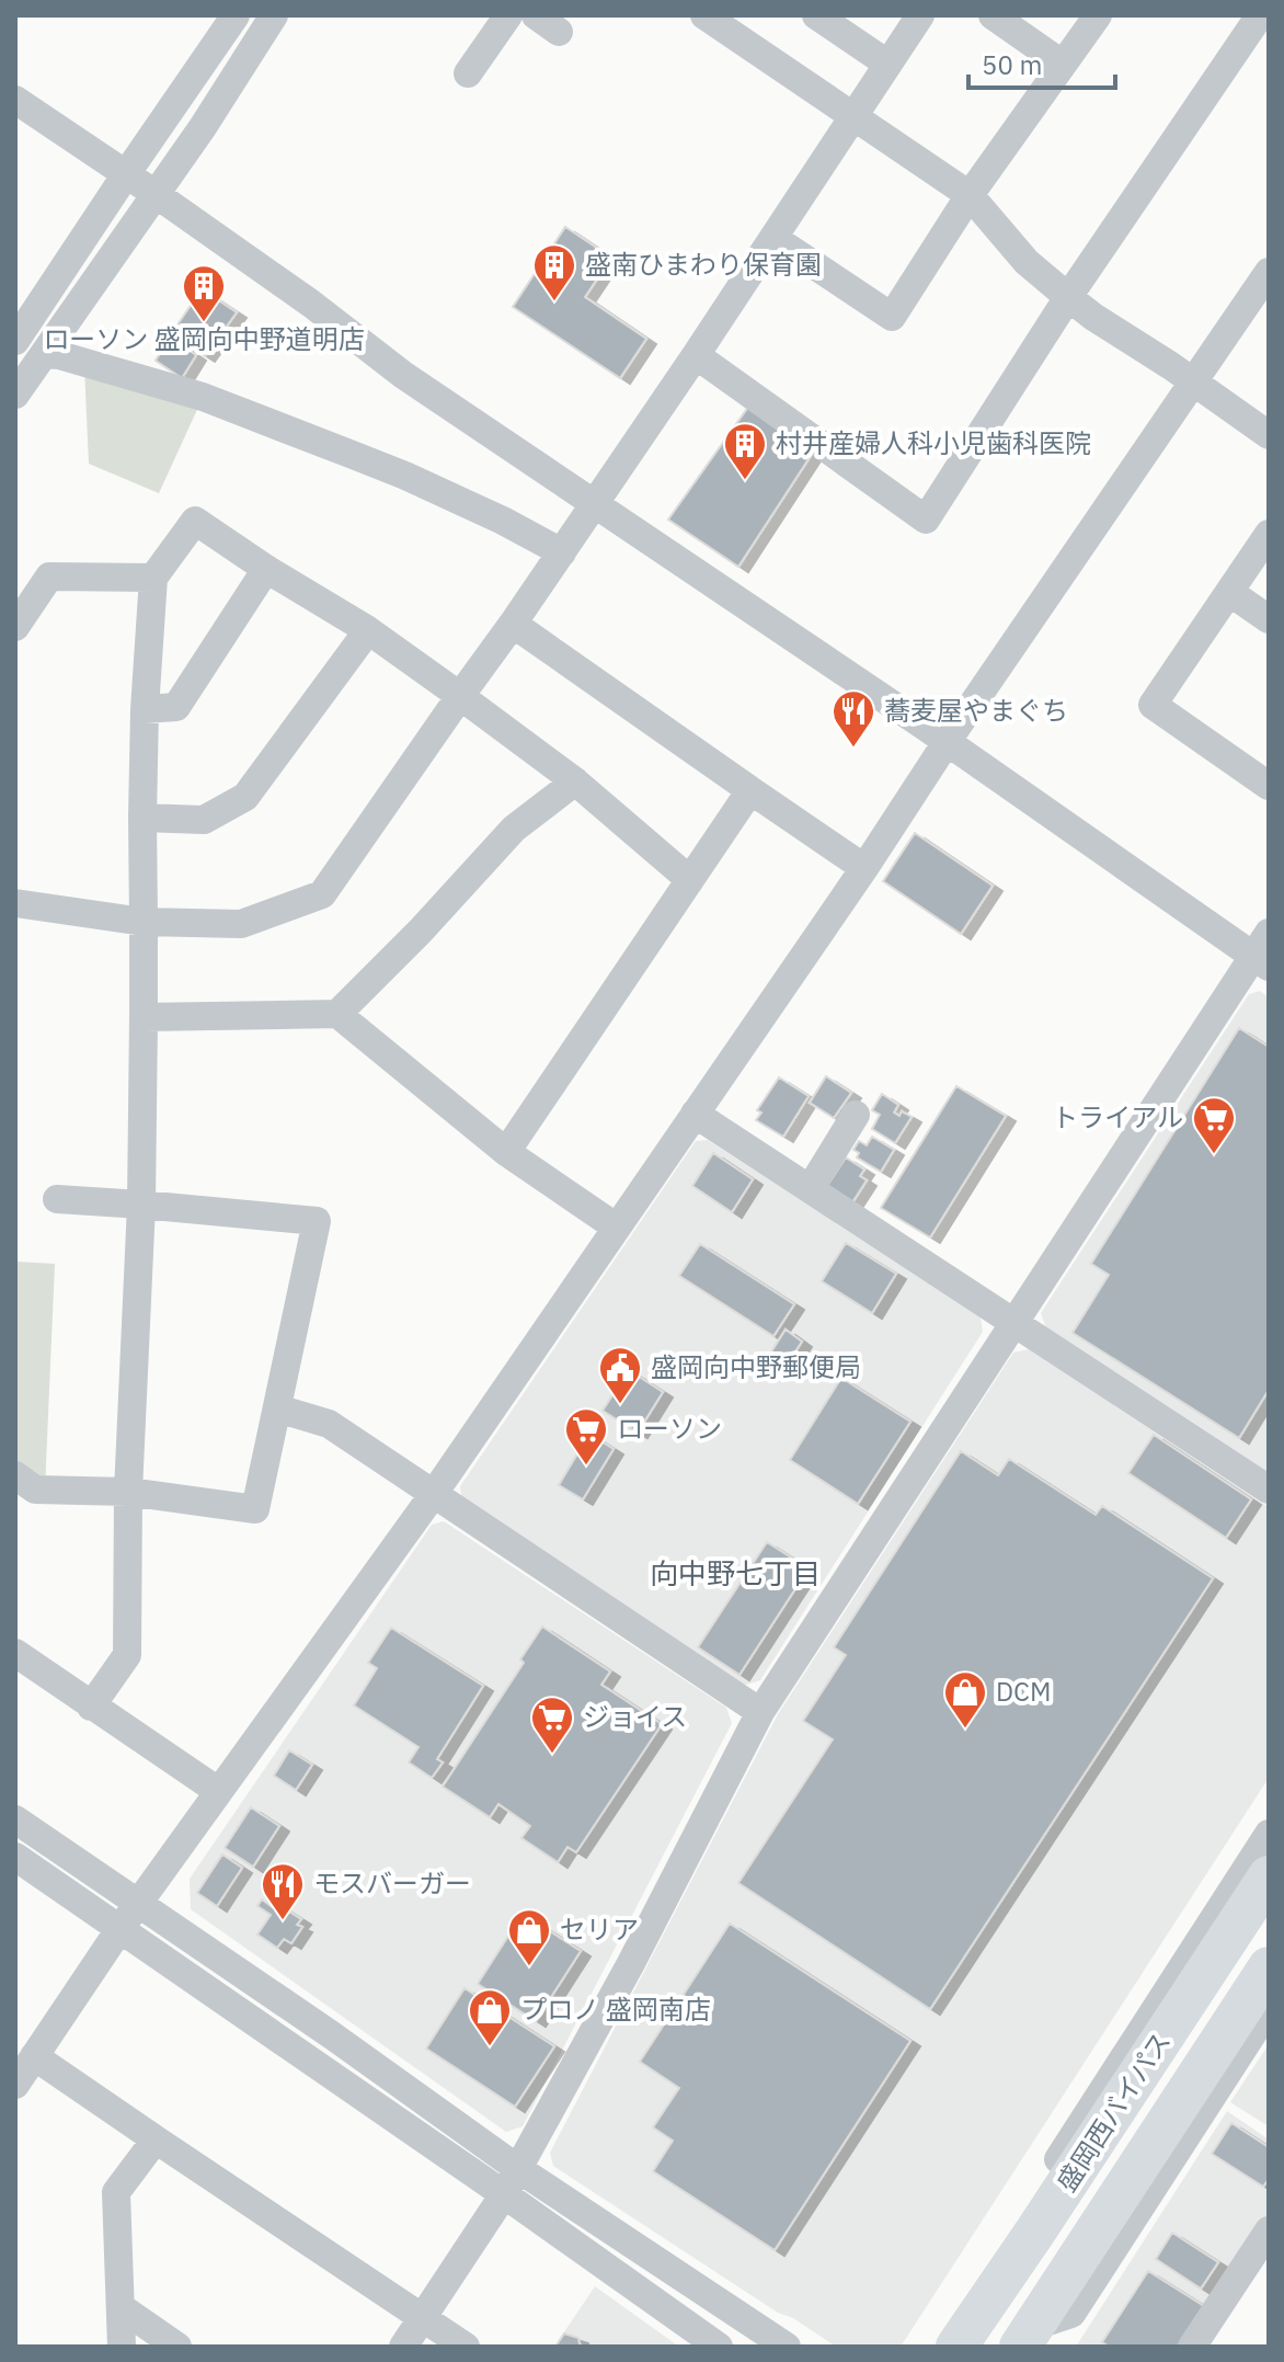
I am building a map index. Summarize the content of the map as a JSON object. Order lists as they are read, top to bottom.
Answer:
{
  "streets": {
    "highway": ["盛岡西バイパス"]
  },
  "districts": ["向中野七丁目"],
  "places": {
    "building": ["盛南ひまわり保育園", "ローソン 盛岡向中野道明店", "村井産婦人科小児歯科医院"],
    "restaurant": ["蕎麦屋やまぐち", "モスバーガー"],
    "supermarket": ["トライアル", "ローソン", "ジョイス"],
    "public building": ["盛岡向中野郵便局"],
    "shop": ["DCM", "セリア", "プロノ 盛岡南店"]
  },
  "scale_bar": "50 m"
}
